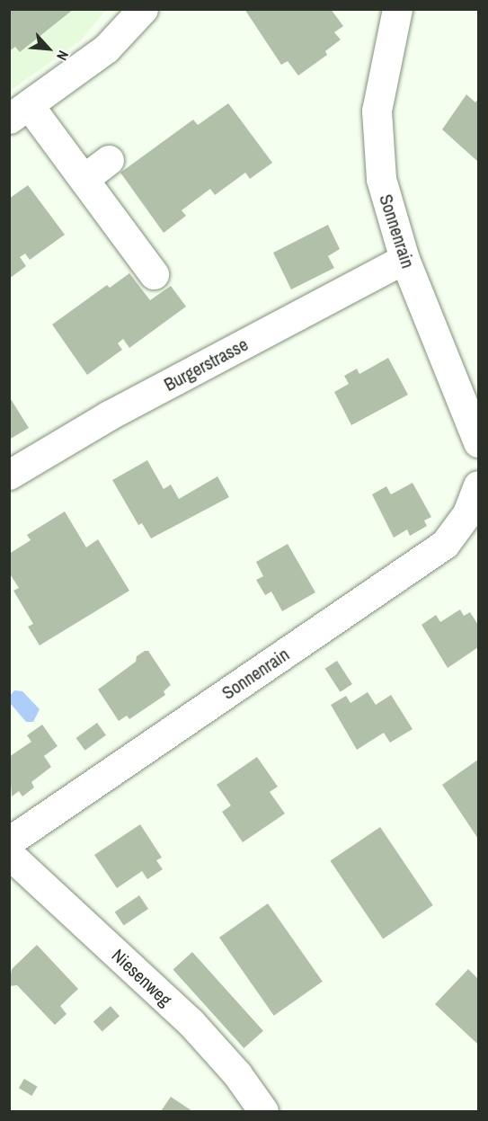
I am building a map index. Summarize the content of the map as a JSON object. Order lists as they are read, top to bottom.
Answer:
{
  "streets": {
    "street": ["Sonnenrain", "Burgerstrasse", "Niesenweg"]
  },
  "crossings": [
    ["Sonnenrain", "Burgerstrasse"]
  ],
  "north": "bottom right"
}
